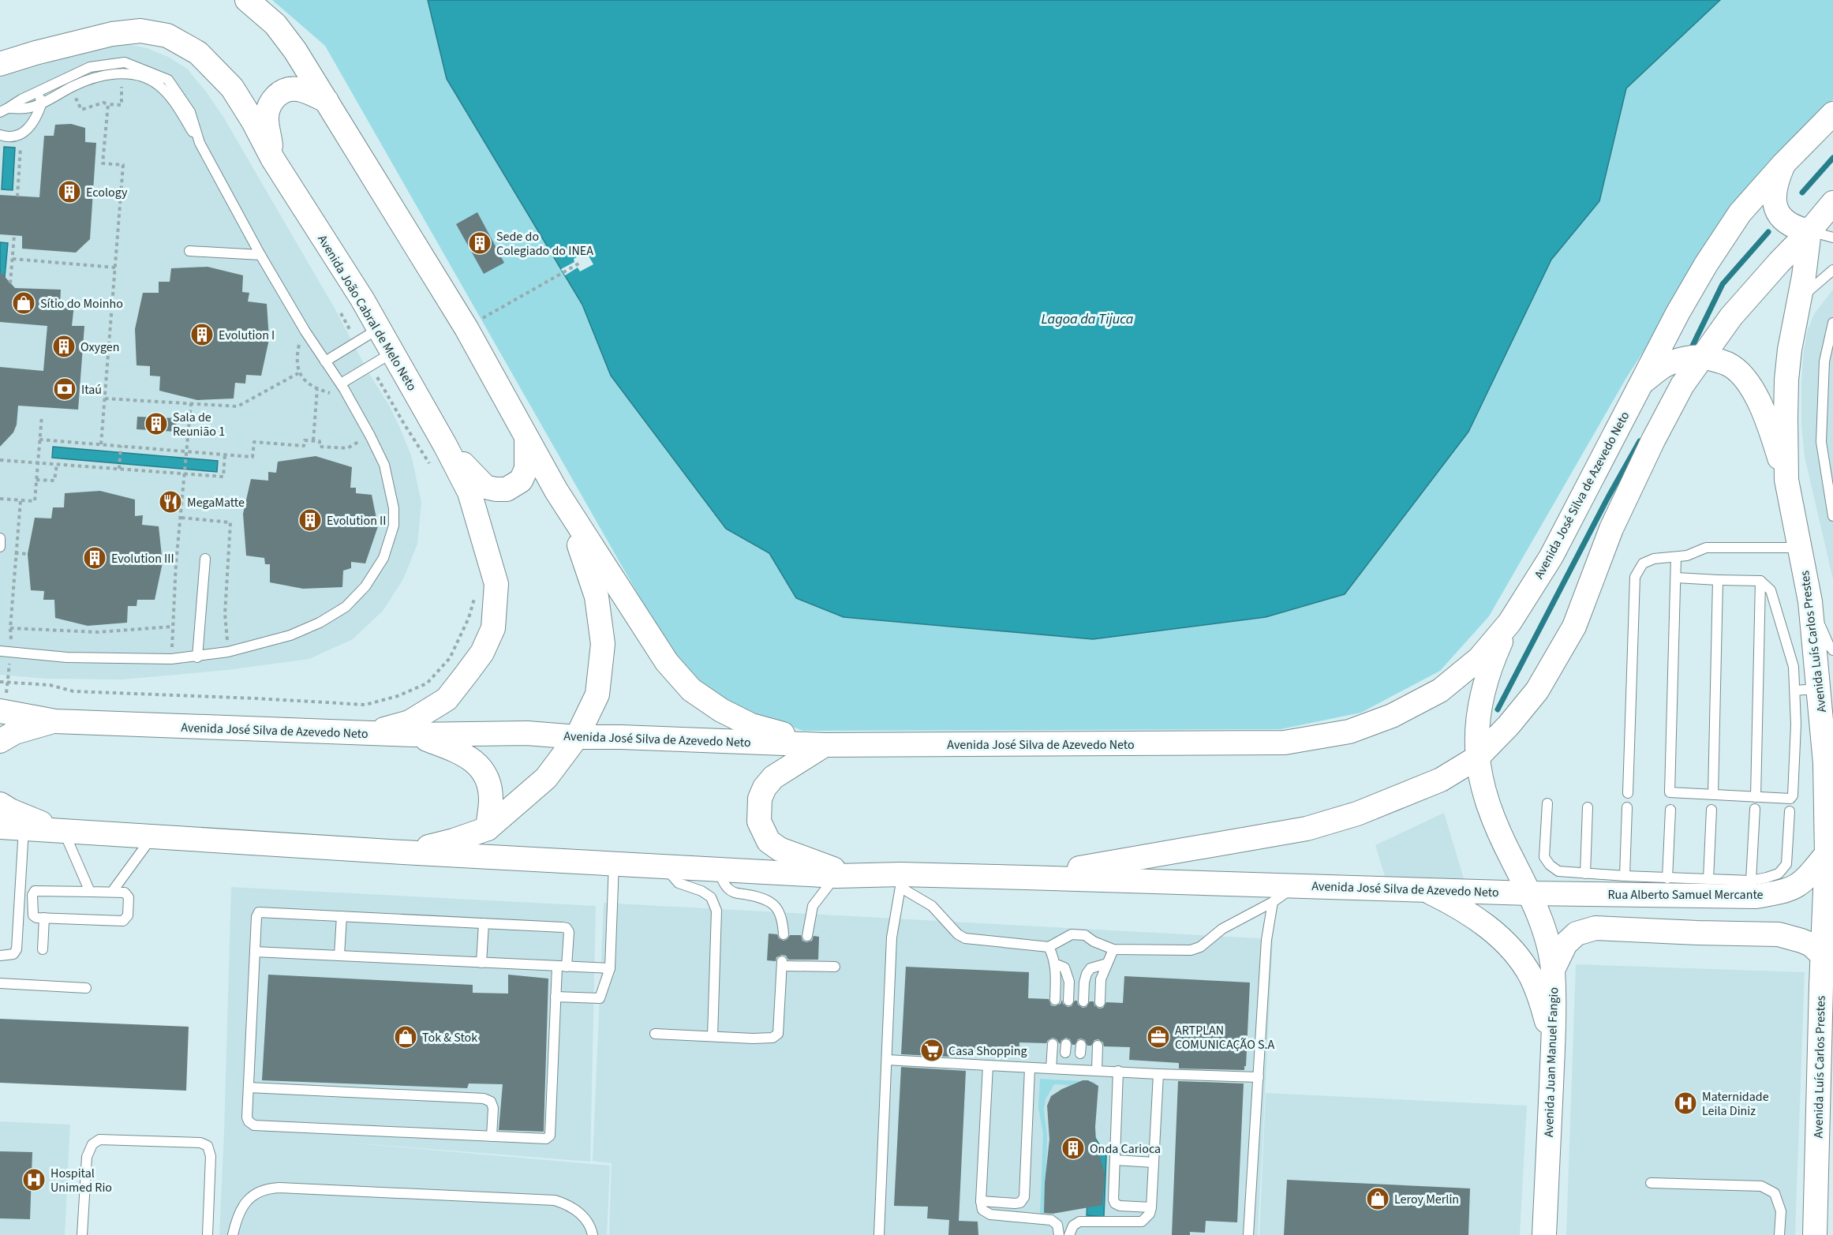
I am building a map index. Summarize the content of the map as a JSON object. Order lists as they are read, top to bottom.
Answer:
{
  "streets": {
    "street": [
      "Avenida João Cabral de Melo Neto",
      "Avenida José Silva de Azevedo Neto",
      "Avenida Luís Carlos Prestes",
      "Rua Alberto Samuel Mercante",
      "Avenida Juan Manuel Fangio"
    ]
  },
  "crossings": [
    ["Avenida João Cabral de Melo Neto", "Avenida José Silva de Azevedo Neto"],
    ["Avenida José Silva de Azevedo Neto", "Avenida Luís Carlos Prestes"],
    ["Avenida José Silva de Azevedo Neto", "Rua Alberto Samuel Mercante"],
    ["Avenida José Silva de Azevedo Neto", "Avenida Juan Manuel Fangio"],
    ["Avenida Luís Carlos Prestes", "Rua Alberto Samuel Mercante"],
    ["Rua Alberto Samuel Mercante", "Avenida Juan Manuel Fangio"]
  ],
  "water": ["Lagoa da Tijuca"],
  "places": {
    "building": [
      "Ecology",
      "Sede do Colegiado do INEA",
      "Evolution I",
      "Oxygen",
      "Sala de Reunião 1",
      "Evolution II",
      "Evolution III",
      "Onda Carioca"
    ],
    "shop": ["Sítio do Moinho", "Tok & Stok", "Leroy Merlin"],
    "bank": ["Itaú"],
    "restaurant": ["MegaMatte"],
    "office": ["ARTPLAN COMUNICAÇÃO S.A"],
    "supermarket": ["Casa Shopping"],
    "hospital": ["Maternidade Leila Diniz", "Hospital Unimed Rio"]
  }
}
